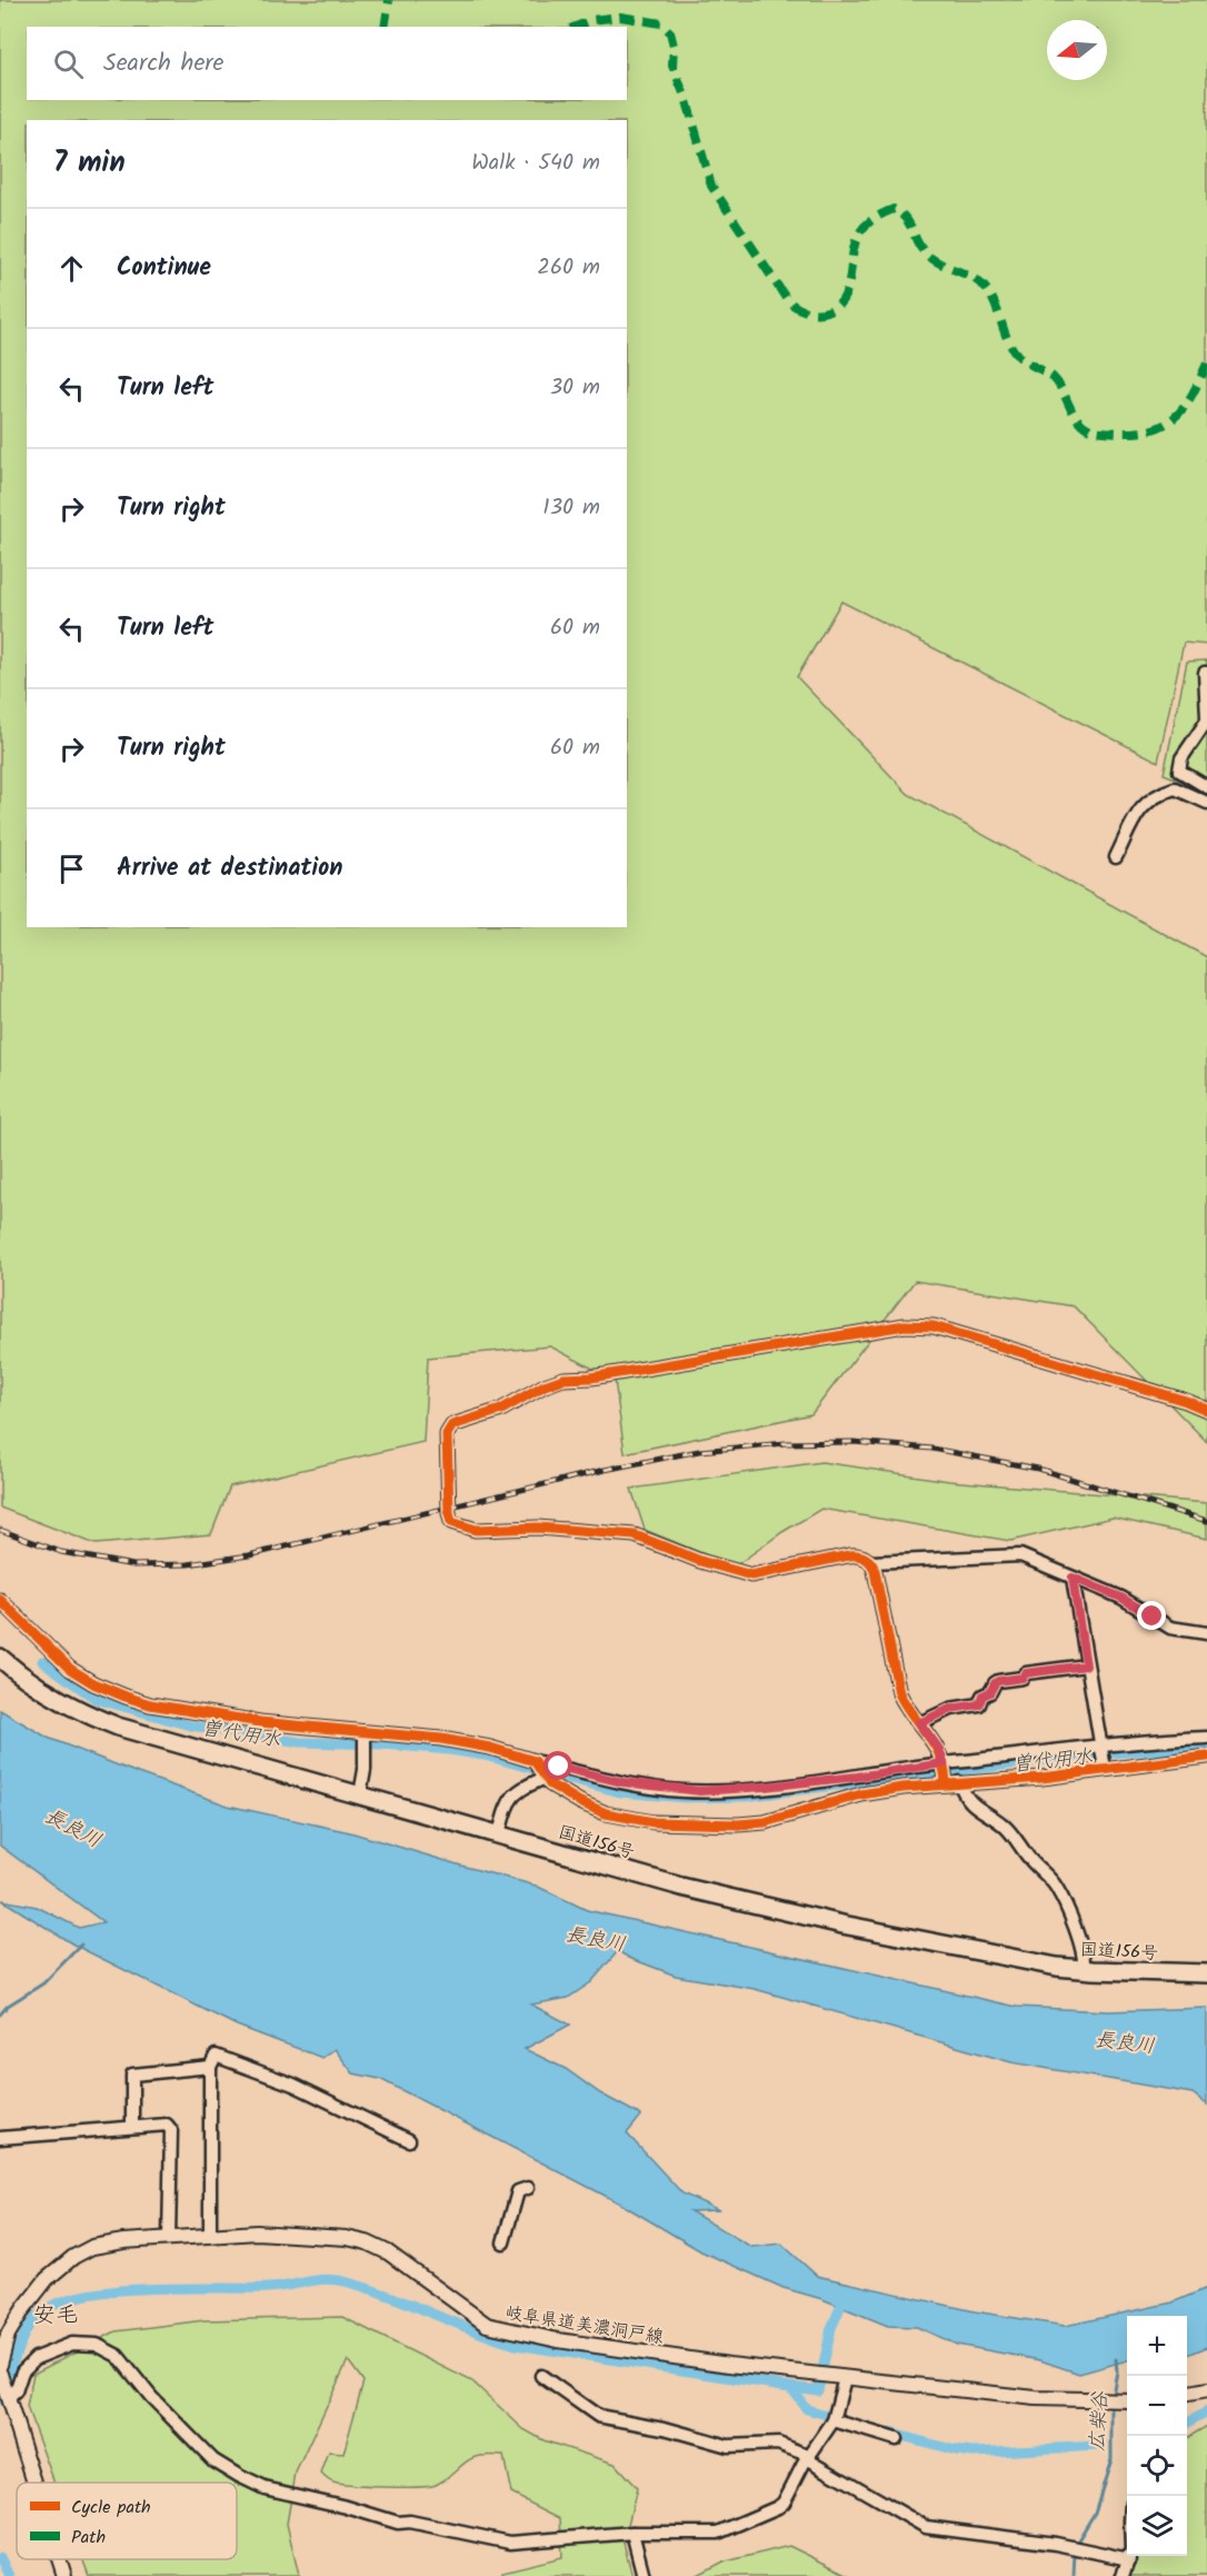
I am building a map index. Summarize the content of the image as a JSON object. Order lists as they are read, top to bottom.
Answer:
{
  "streets": {
    "highway": ["国道156号"],
    "main road": ["岐阜県道美濃洞戸線"]
  },
  "districts": ["安毛"],
  "water": ["曽代用水", "長良川", "広柴谷"],
  "legend": ["Cycle path", "Path"],
  "north": "left",
  "page": {
    "search": "Search here",
    "heading": ["7 min", "Walk · 540 m"],
    "list": [
      ["Continue", "260 m"],
      ["Turn left", "30 m"],
      ["Turn right", "130 m"],
      ["Turn left", "60 m"],
      ["Turn right", "60 m"],
      "Arrive at destination"
    ],
    "map_buttons": ["+", "−"]
  }
}
